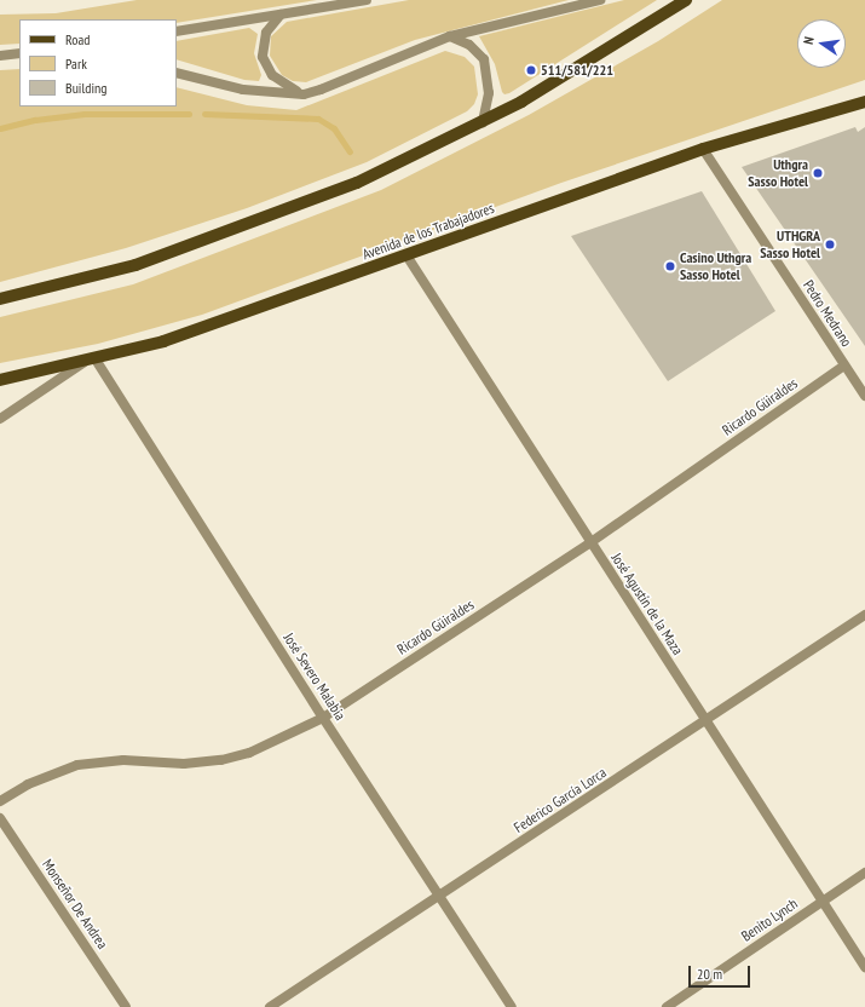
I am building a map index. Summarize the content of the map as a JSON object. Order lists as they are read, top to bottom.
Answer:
{
  "streets": {
    "main road": ["Avenida de los Trabajadores"],
    "street": [
      "Pedro Medrano",
      "Ricardo Güiraldes",
      "José Agustín de la Maza",
      "José Severo Malabia",
      "Federico García Lorca",
      "Monseñor De Andrea",
      "Benito Lynch"
    ]
  },
  "crossings": [
    ["Avenida de los Trabajadores", "Pedro Medrano"],
    ["Avenida de los Trabajadores", "José Agustín de la Maza"],
    ["Avenida de los Trabajadores", "José Severo Malabia"],
    ["Pedro Medrano", "Ricardo Güiraldes"],
    ["Ricardo Güiraldes", "José Agustín de la Maza"],
    ["Ricardo Güiraldes", "José Severo Malabia"],
    ["José Agustín de la Maza", "Federico García Lorca"],
    ["José Agustín de la Maza", "Benito Lynch"],
    ["José Severo Malabia", "Federico García Lorca"]
  ],
  "places": [
    "511/581/221",
    "Uthgra Sasso Hotel",
    "UTHGRA Sasso Hotel",
    "Casino Uthgra Sasso Hotel"
  ],
  "legend": ["Road", "Park", "Building"],
  "scale_bar": "20 m",
  "north": "left"
}
